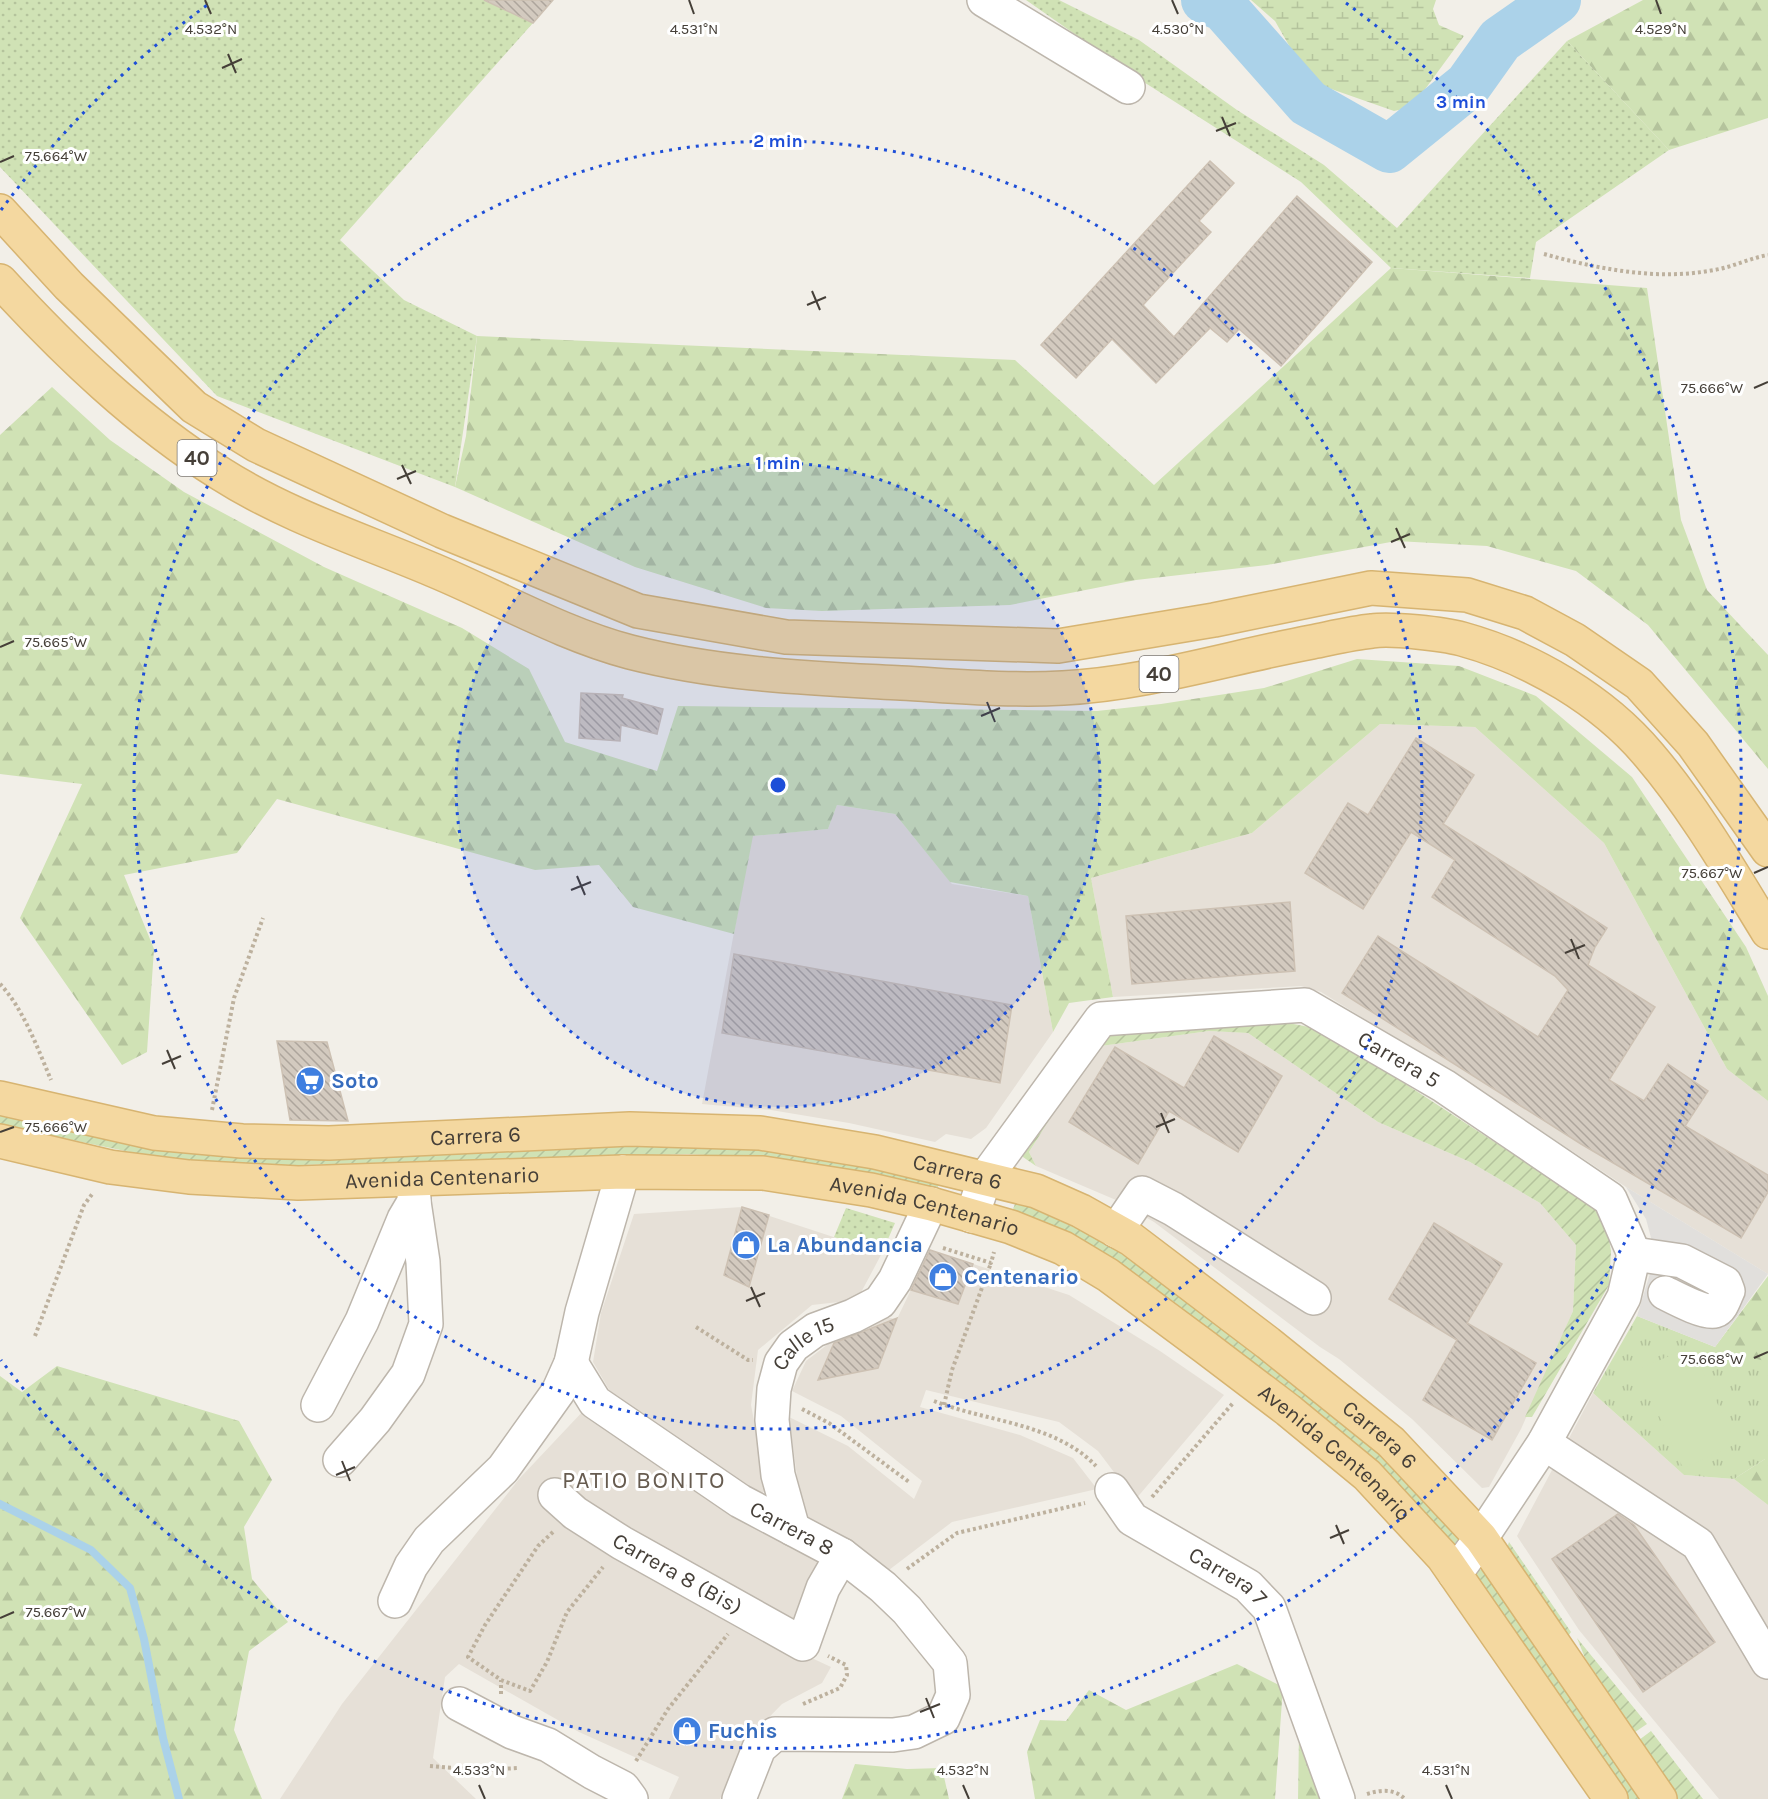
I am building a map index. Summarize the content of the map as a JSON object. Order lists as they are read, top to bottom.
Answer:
{
  "streets": {
    "main road": ["40", "Carrera 6", "Avenida Centenario"],
    "street": [
      "Carrera 5",
      "Calle 15",
      "Carrera 8",
      "Carrera 8 (Bis)",
      "Carrera 7"
    ]
  },
  "crossings": [
    ["Carrera 5", "Carrera 6"],
    ["Avenida Centenario", "Calle 15"],
    ["Calle 15", "Carrera 8"],
    ["Carrera 8", "Carrera 8 (Bis)"]
  ],
  "districts": ["PATIO BONITO"],
  "places": {
    "supermarket": ["Soto"],
    "shop": ["La Abundancia", "Centenario", "Fuchis"]
  },
  "coordinates": [
    "4.532°N",
    "4.531°N",
    "4.530°N",
    "4.529°N",
    "75.664°W",
    "75.666°W",
    "75.665°W",
    "75.667°W",
    "75.668°W",
    "4.533°N"
  ],
  "rings": ["3 min", "2 min", "1 min"]
}
